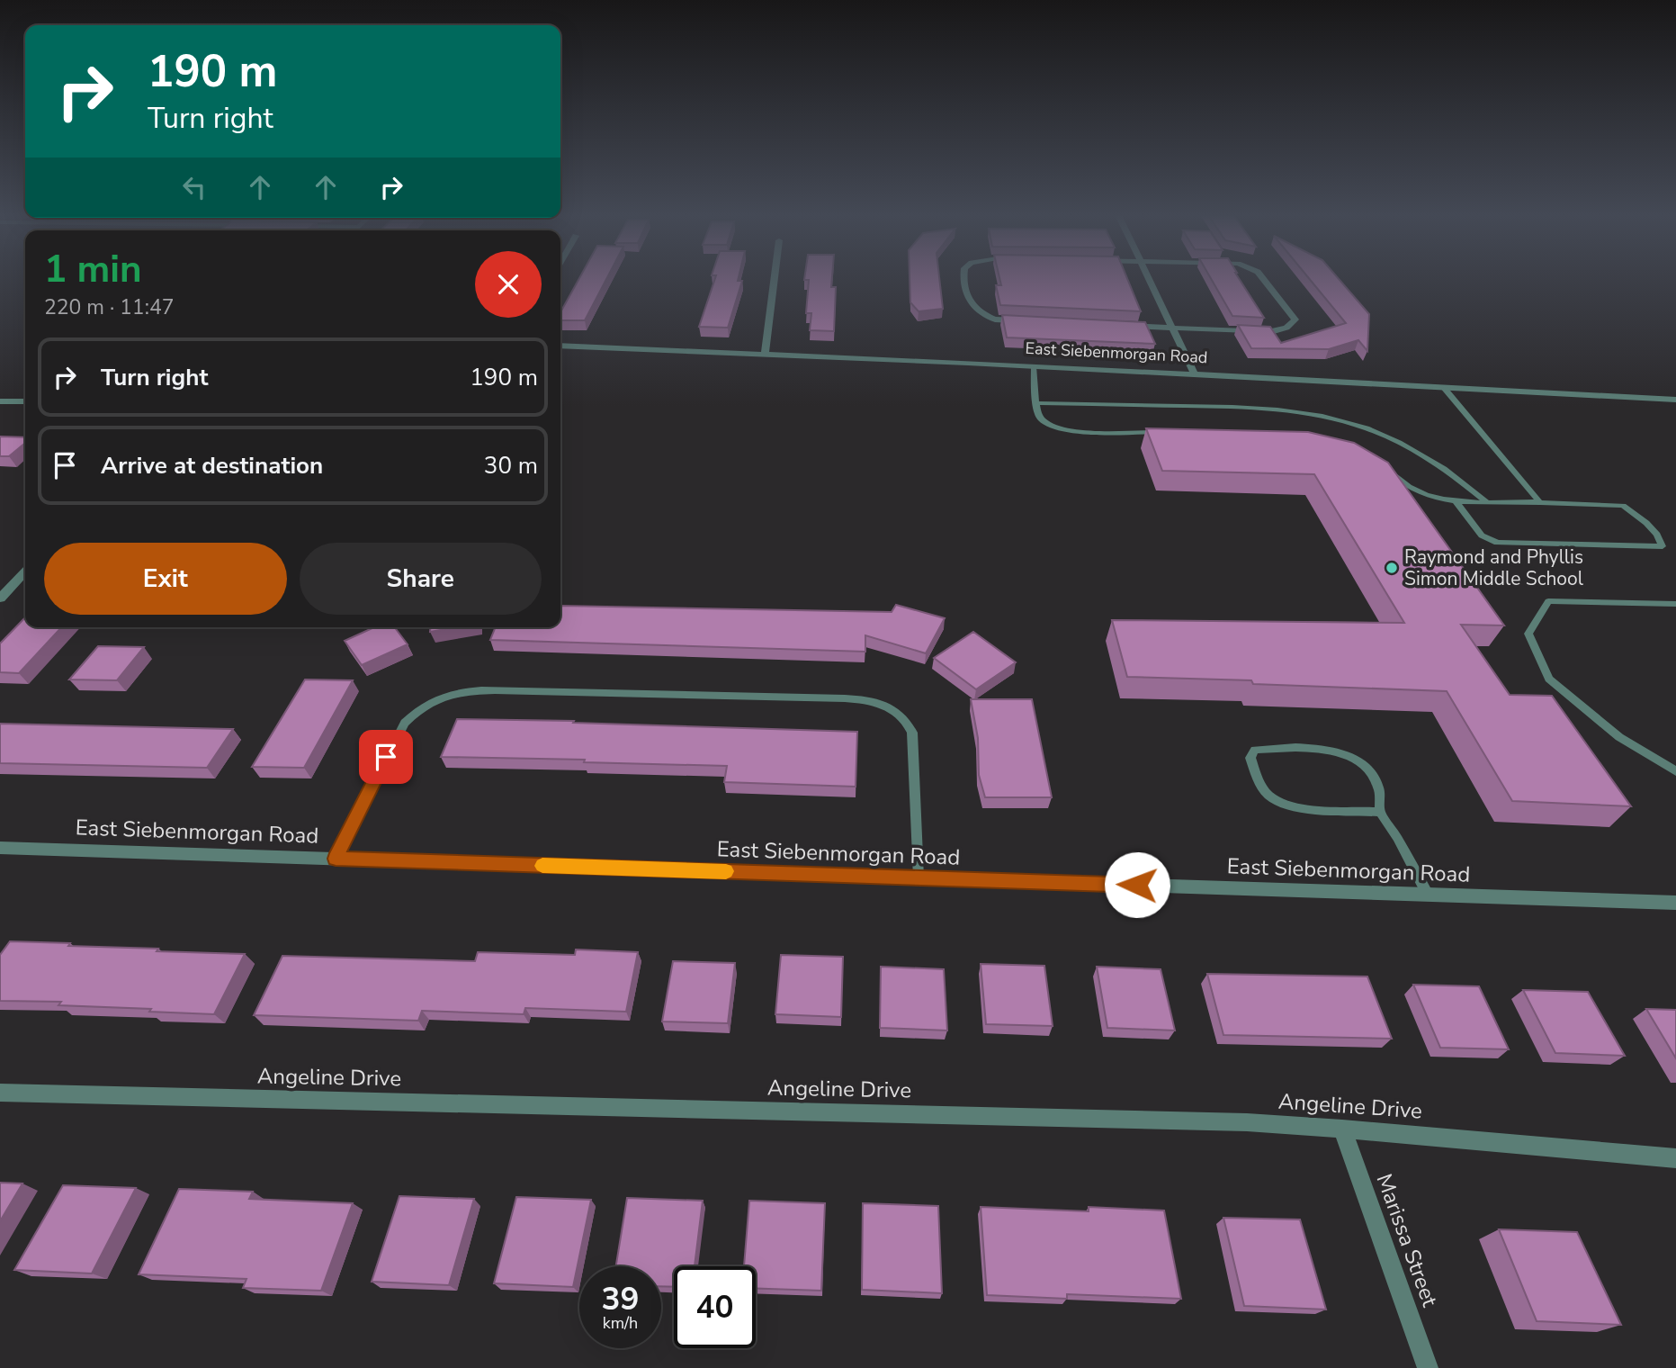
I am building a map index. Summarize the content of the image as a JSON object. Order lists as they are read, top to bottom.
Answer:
{
  "streets": {
    "street": ["East Siebenmorgan Road", "Angeline Drive", "Marissa Street"]
  },
  "crossings": [
    ["Angeline Drive", "Marissa Street"]
  ],
  "places": ["Raymond and Phyllis Simon Middle School"],
  "page": {
    "turn": ["190 m", "Turn right"],
    "heading": ["1 min", "220 m · 11:47"],
    "list": [
      {
        "name": "Turn right",
        "value": "190 m"
      },
      {
        "name": "Arrive at destination",
        "value": "30 m"
      }
    ],
    "buttons": ["Exit", "Share"],
    "speed": "39 km/h",
    "limit": "40"
  }
}
